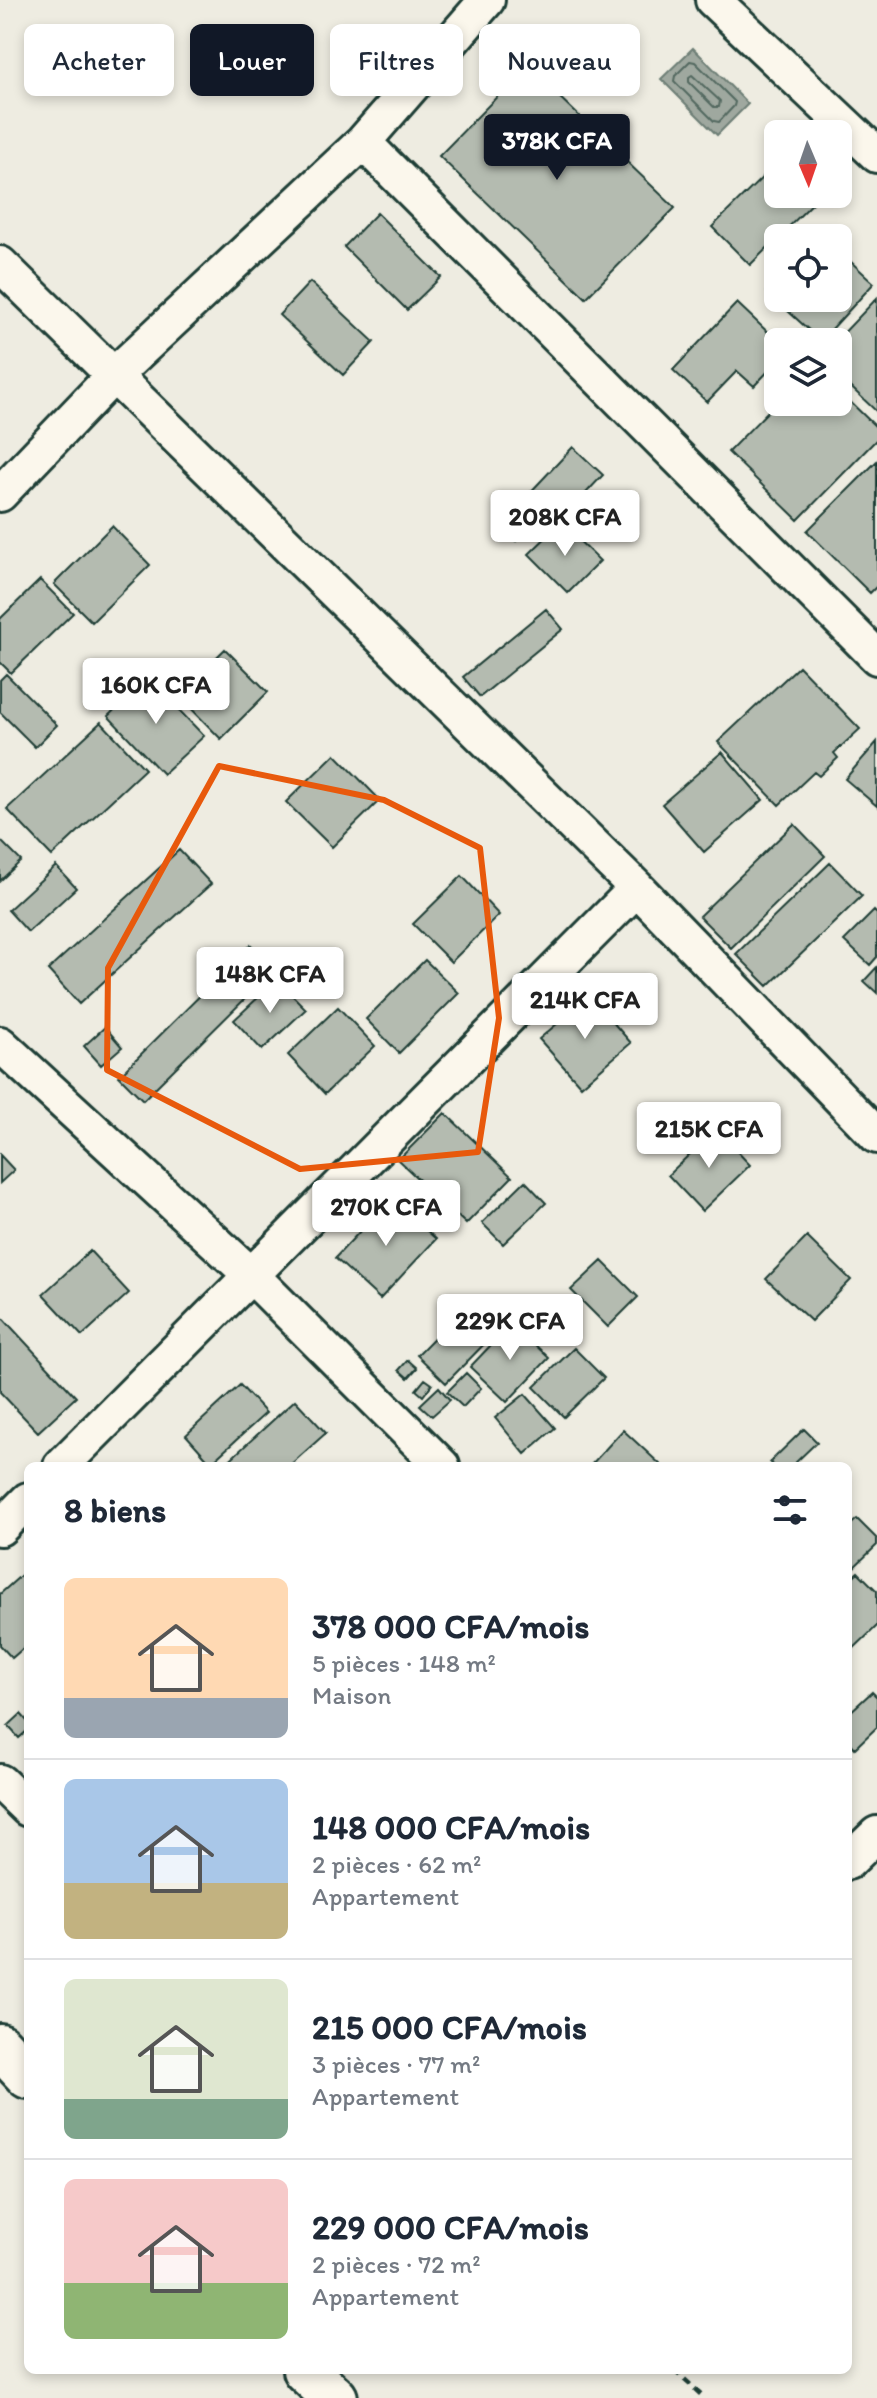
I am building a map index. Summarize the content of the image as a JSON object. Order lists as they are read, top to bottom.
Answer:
{
  "north": "bottom",
  "page": {
    "chip": [
      "Acheter",
      "Louer",
      "Filtres",
      "Nouveau"
    ],
    "price": [
      "378K CFA",
      "208K CFA",
      "160K CFA",
      "148K CFA",
      "214K CFA",
      "215K CFA",
      "270K CFA",
      "229K CFA"
    ],
    "heading": "8 biens",
    "list": [
      {
        "name": "378 000 CFA/mois",
        "note": "5 pièces · 148 m² · Maison"
      },
      {
        "name": "148 000 CFA/mois",
        "note": "2 pièces · 62 m² · Appartement"
      },
      {
        "name": "215 000 CFA/mois",
        "note": "3 pièces · 77 m² · Appartement"
      },
      {
        "name": "229 000 CFA/mois",
        "note": "2 pièces · 72 m² · Appartement"
      }
    ]
  }
}
